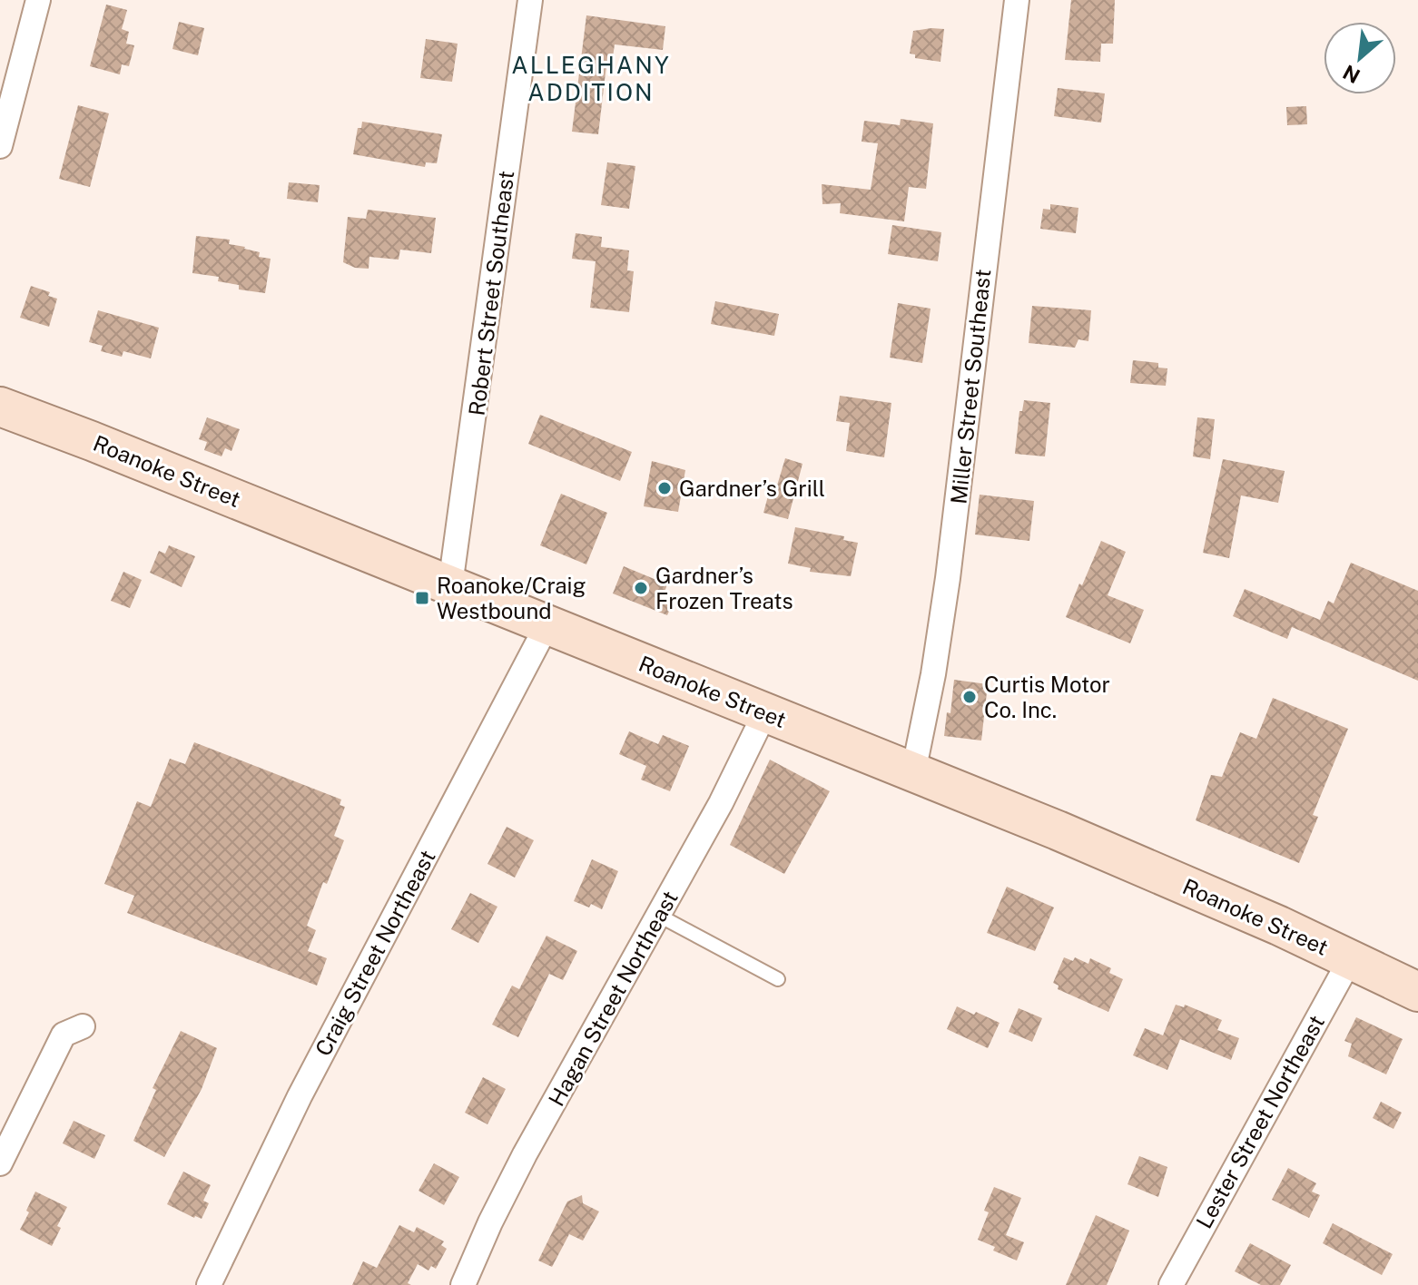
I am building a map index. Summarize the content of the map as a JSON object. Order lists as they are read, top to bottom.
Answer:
{
  "streets": {
    "main road": ["Roanoke Street"],
    "street": [
      "Robert Street Southeast",
      "Miller Street Southeast",
      "Craig Street Northeast",
      "Hagan Street Northeast",
      "Lester Street Northeast"
    ]
  },
  "crossings": [
    ["Robert Street Southeast", "Roanoke Street"],
    ["Miller Street Southeast", "Roanoke Street"],
    ["Roanoke Street", "Craig Street Northeast"],
    ["Roanoke Street", "Hagan Street Northeast"],
    ["Roanoke Street", "Lester Street Northeast"]
  ],
  "districts": ["ALLEGHANY ADDITION"],
  "places": {
    "other": ["Gardner’s Grill", "Gardner’s Frozen Treats", "Curtis Motor Co. Inc."],
    "transit": ["Roanoke/Craig Westbound"]
  },
  "north": "bottom left"
}
